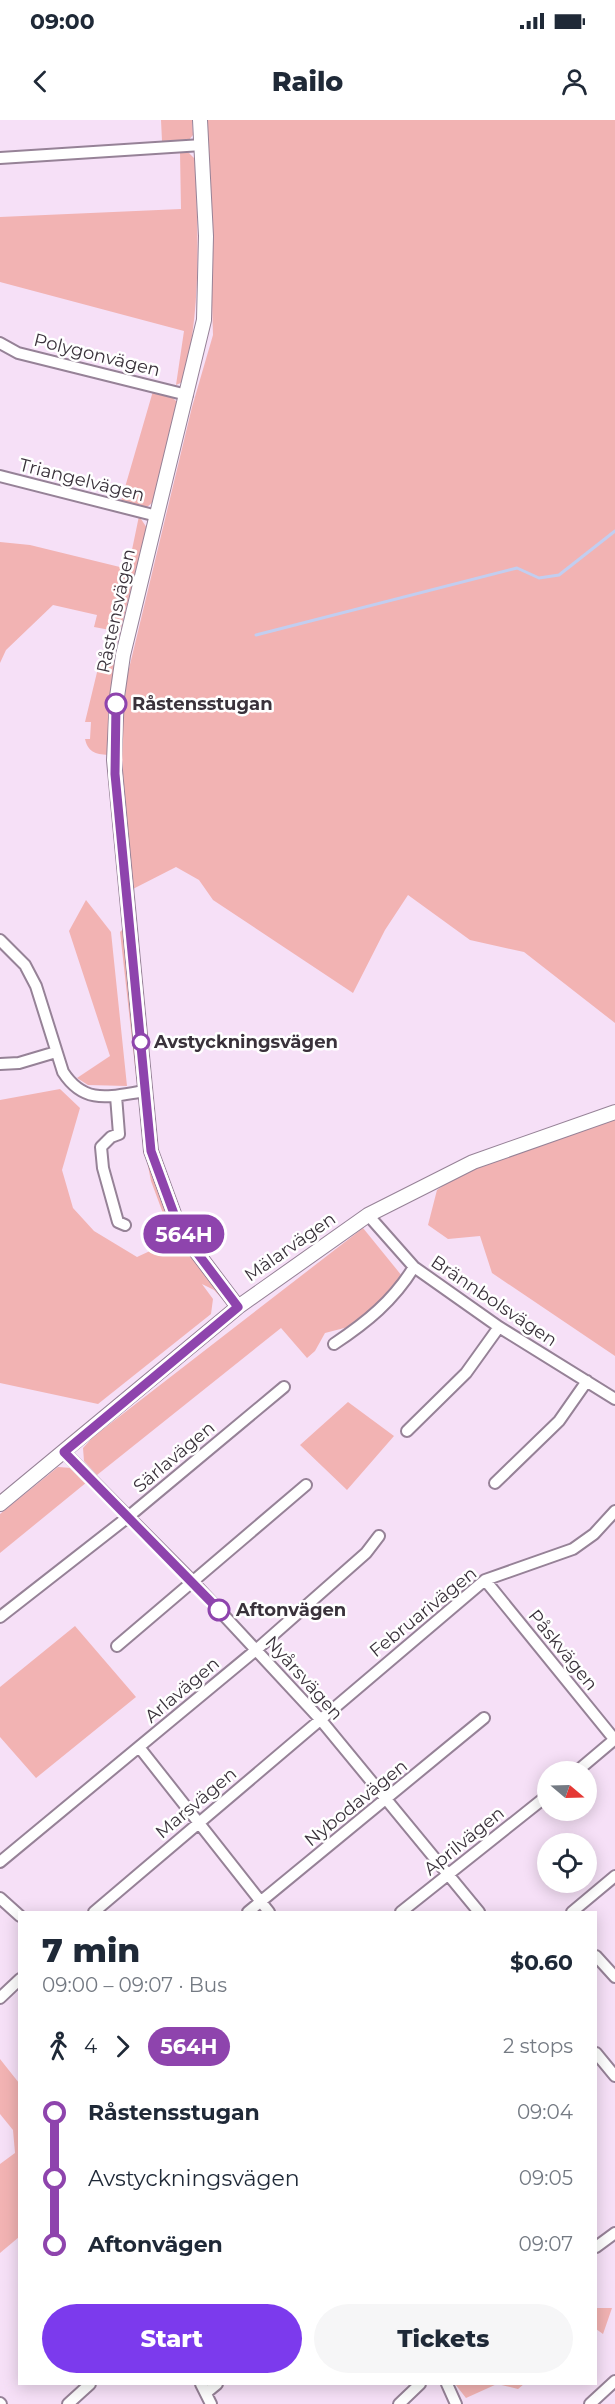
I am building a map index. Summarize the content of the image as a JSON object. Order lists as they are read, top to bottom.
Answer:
{
  "streets": {
    "street": [
      "Polygonvägen",
      "Triangelvägen",
      "Råstensvägen",
      "Mälarvägen",
      "Brännbolsvägen",
      "Särlavägen",
      "Februarivägen",
      "Påskvägen",
      "Nyårsvägen",
      "Arlavägen",
      "Marsvägen",
      "Nybodavägen",
      "Aprilvägen"
    ]
  },
  "crossings": [
    ["Polygonvägen", "Råstensvägen"],
    ["Triangelvägen", "Råstensvägen"],
    ["Råstensvägen", "Mälarvägen"],
    ["Mälarvägen", "Brännbolsvägen"],
    ["Mälarvägen", "Nyårsvägen"],
    ["Särlavägen", "Nyårsvägen"],
    ["Februarivägen", "Påskvägen"],
    ["Februarivägen", "Nyårsvägen"],
    ["Februarivägen", "Marsvägen"],
    ["Nyårsvägen", "Arlavägen"],
    ["Nyårsvägen", "Marsvägen"],
    ["Nyårsvägen", "Nybodavägen"],
    ["Nyårsvägen", "Aprilvägen"]
  ],
  "places": ["Råstensstugan", "Avstyckningsvägen", "Aftonvägen"],
  "lines": ["bus line 564H"],
  "north": "right",
  "page": {
    "status": "09:00",
    "header": "Railo",
    "on_map": "564H",
    "heading": ["7 min", "09:00 – 09:07 · Bus", "$0.60"],
    "legs": ["4", "564H", "2 stops"],
    "list": [
      {
        "name": "Råstensstugan",
        "value": "09:04"
      },
      {
        "name": "Avstyckningsvägen",
        "value": "09:05"
      },
      {
        "name": "Aftonvägen",
        "value": "09:07"
      }
    ],
    "buttons": ["Start", "Tickets"]
  }
}
